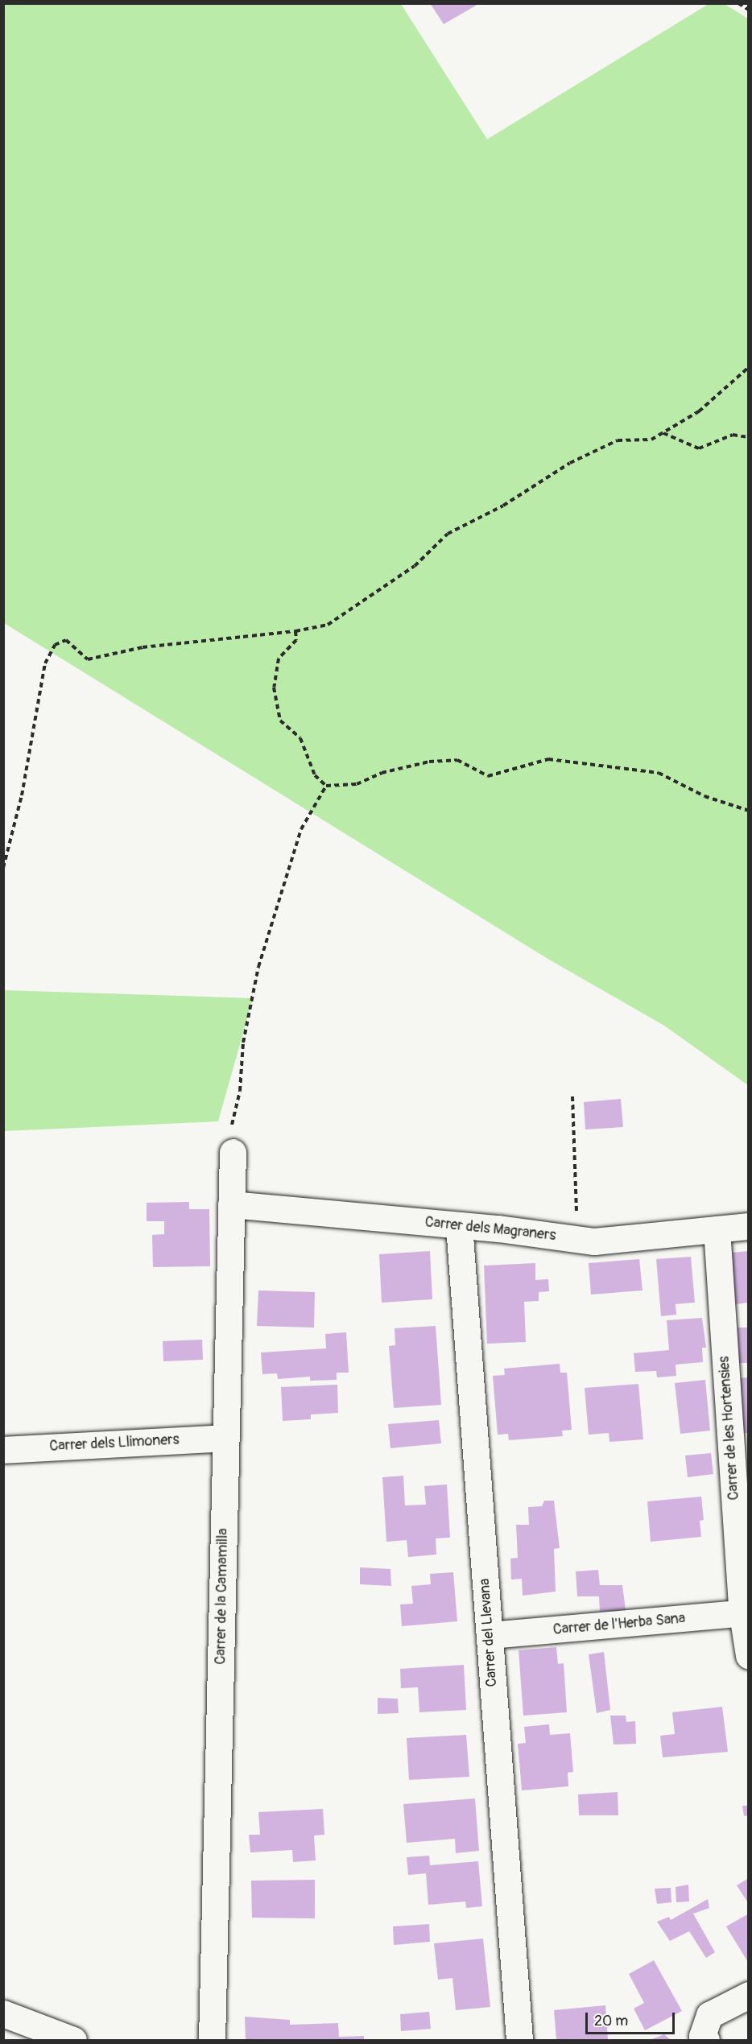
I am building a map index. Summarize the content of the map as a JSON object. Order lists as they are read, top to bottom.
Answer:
{
  "streets": {
    "street": [
      "Carrer dels Magraners",
      "Carrer de les Hortensies",
      "Carrer dels Llimoners",
      "Carrer de la Camamilla",
      "Carrer de l'Herba Sana",
      "Carrer del Llevana"
    ]
  },
  "crossings": [
    ["Carrer dels Magraners", "Carrer de les Hortensies"],
    ["Carrer dels Magraners", "Carrer de la Camamilla"],
    ["Carrer dels Magraners", "Carrer del Llevana"],
    ["Carrer de les Hortensies", "Carrer de l'Herba Sana"],
    ["Carrer dels Llimoners", "Carrer de la Camamilla"],
    ["Carrer de l'Herba Sana", "Carrer del Llevana"]
  ],
  "scale_bar": "20 m"
}
